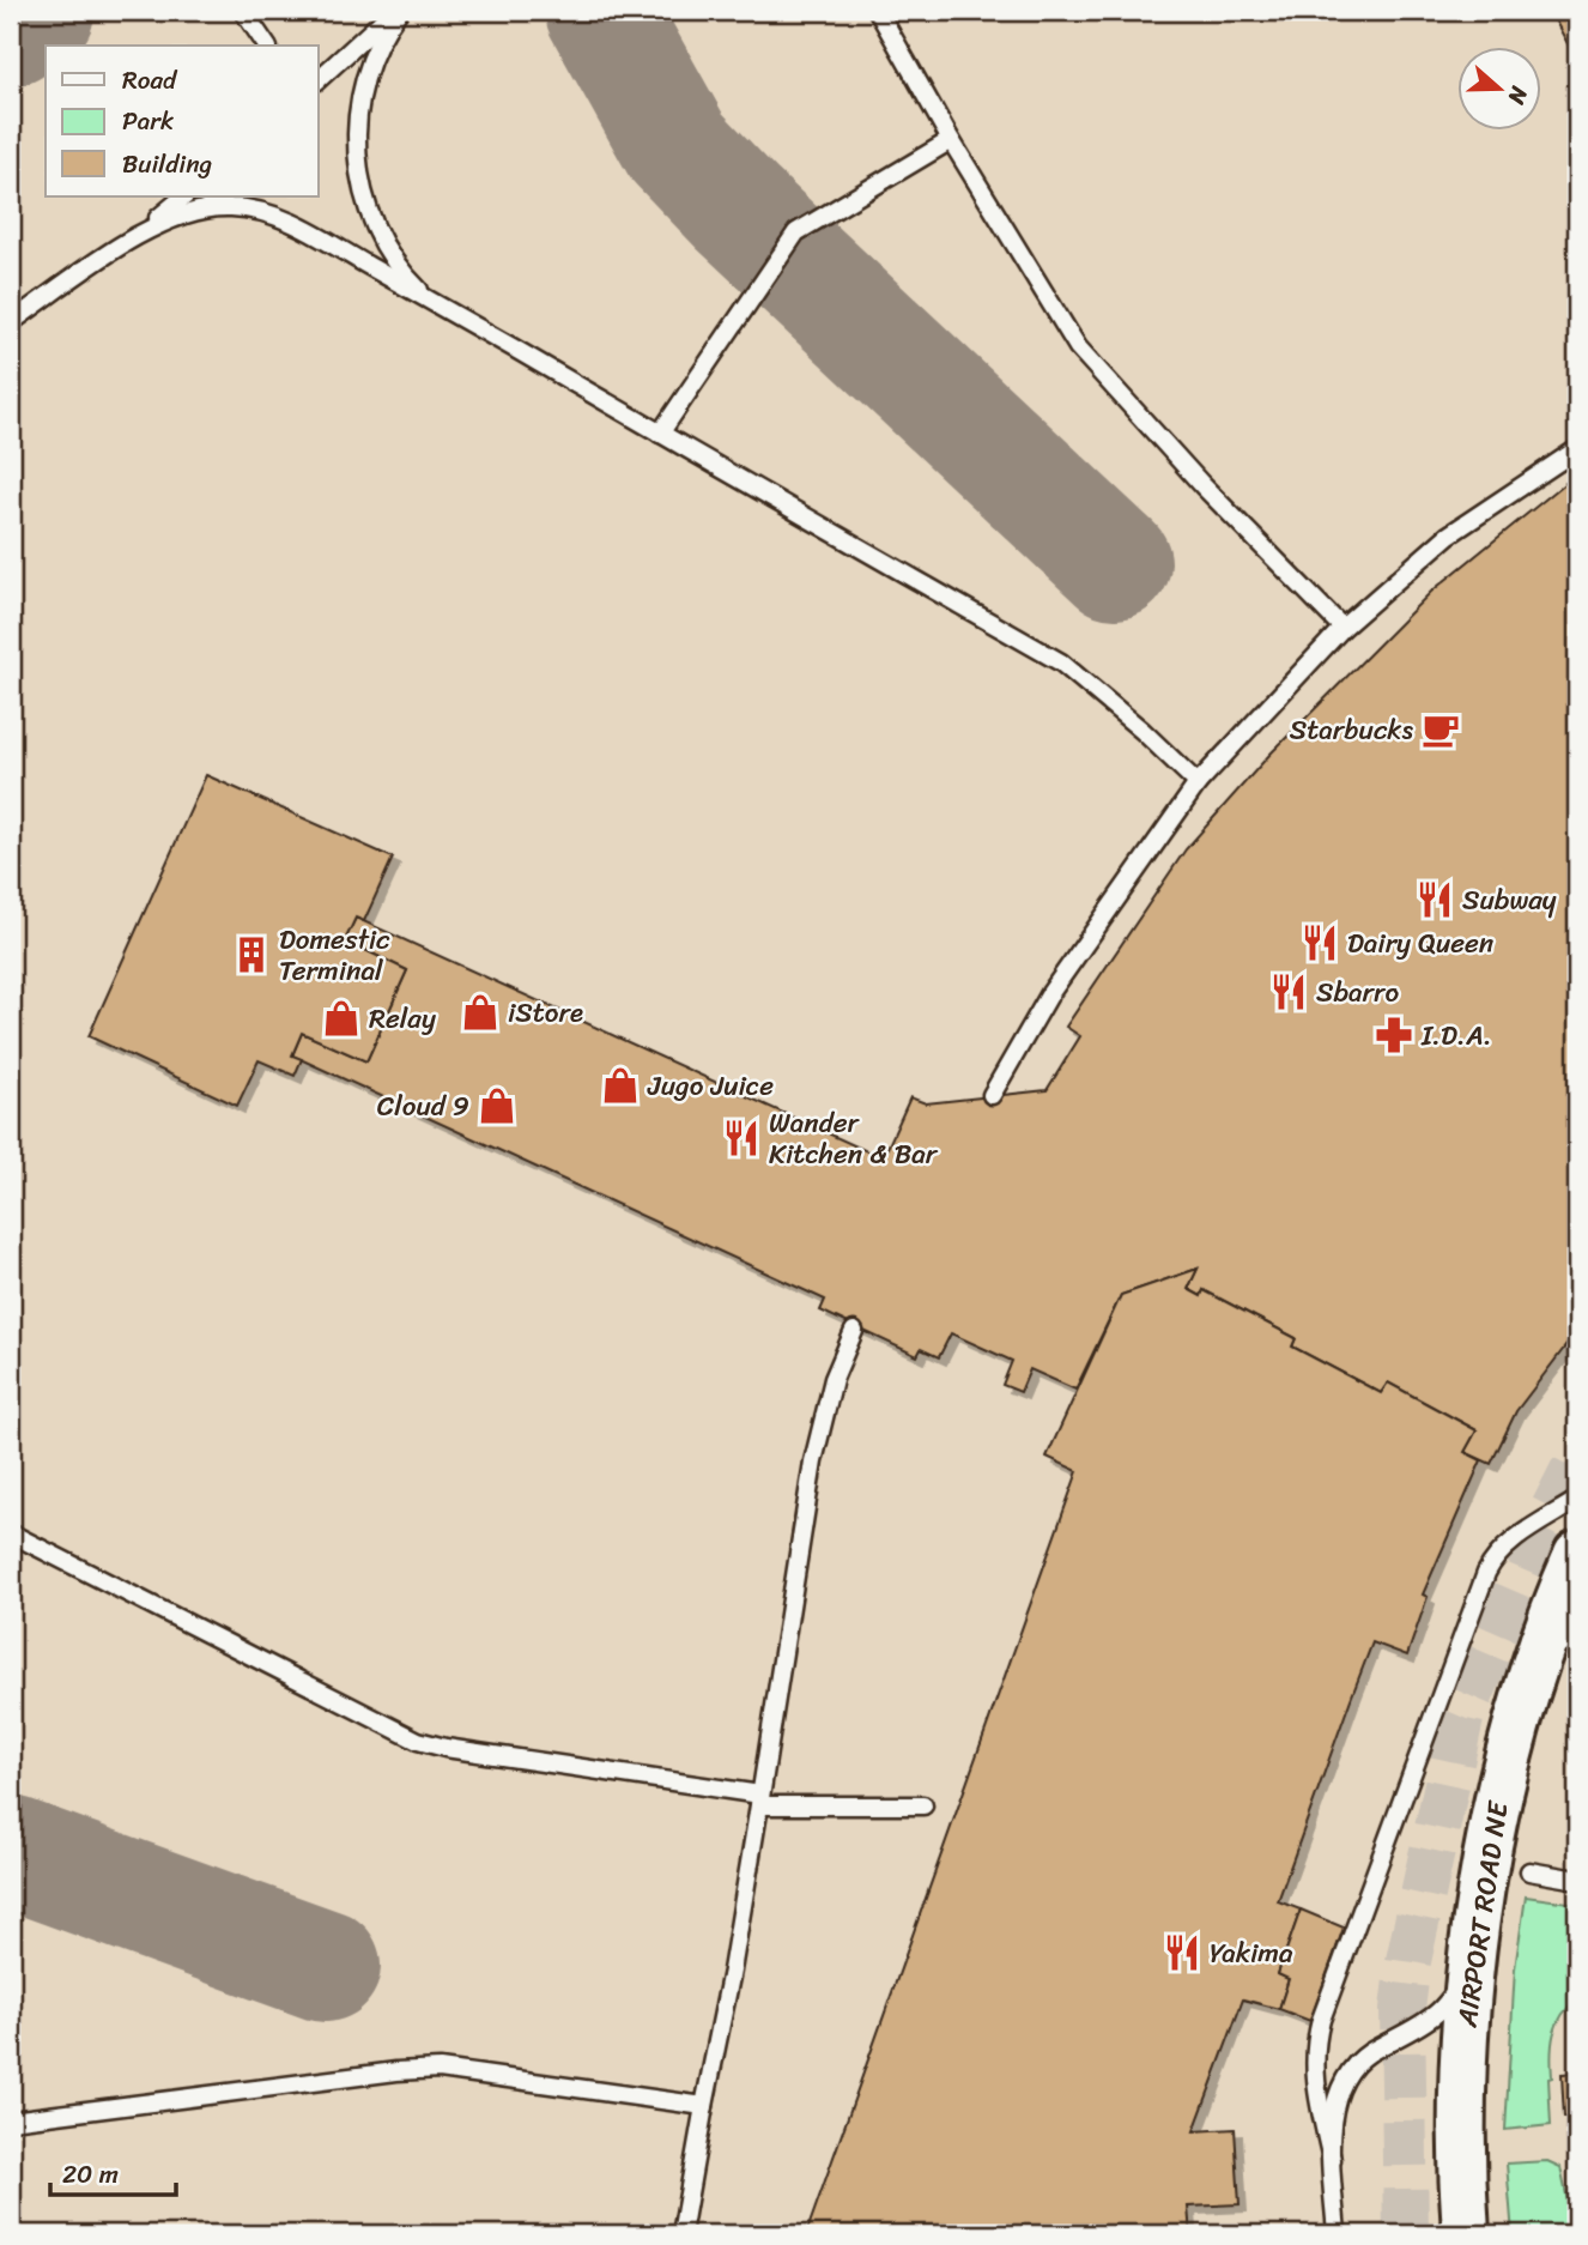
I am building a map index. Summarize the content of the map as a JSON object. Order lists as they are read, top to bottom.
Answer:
{
  "streets": {
    "main road": ["AIRPORT ROAD NE"]
  },
  "places": {
    "cafe": ["Starbucks"],
    "restaurant": [
      "Subway",
      "Dairy Queen",
      "Sbarro",
      "Wander Kitchen & Bar",
      "Yakima"
    ],
    "building": ["Domestic Terminal"],
    "shop": [
      "iStore",
      "Relay",
      "Jugo Juice",
      "Cloud 9"
    ],
    "pharmacy": ["I.D.A."]
  },
  "legend": ["Road", "Park", "Building"],
  "scale_bar": "20 m",
  "north": "right"
}
